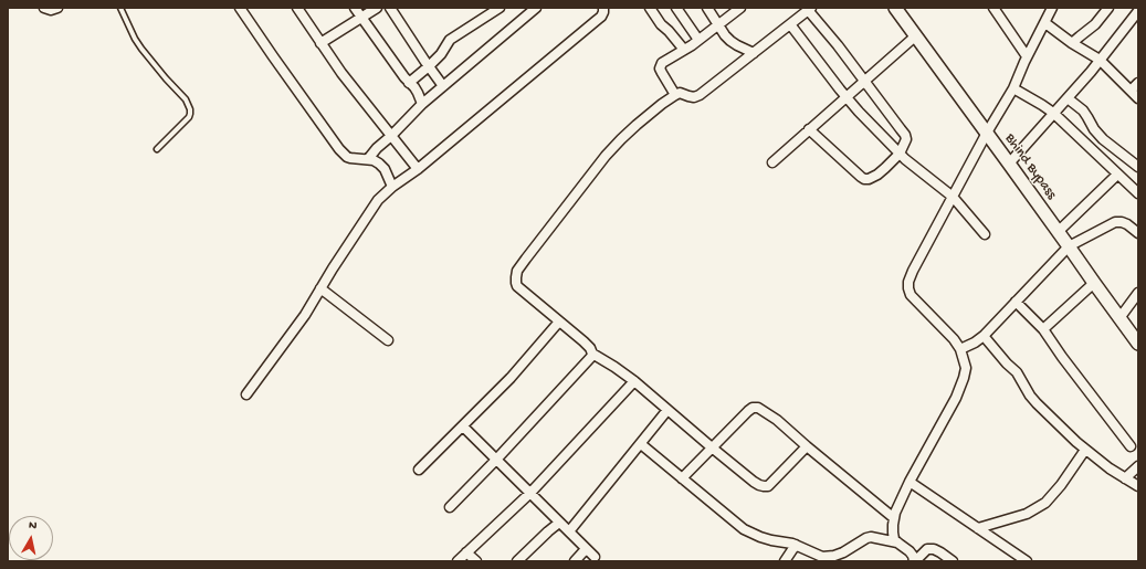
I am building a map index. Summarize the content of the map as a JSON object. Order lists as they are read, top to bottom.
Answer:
{
  "streets": {
    "street": ["Bhind Bypass"]
  },
  "north": "top"
}
